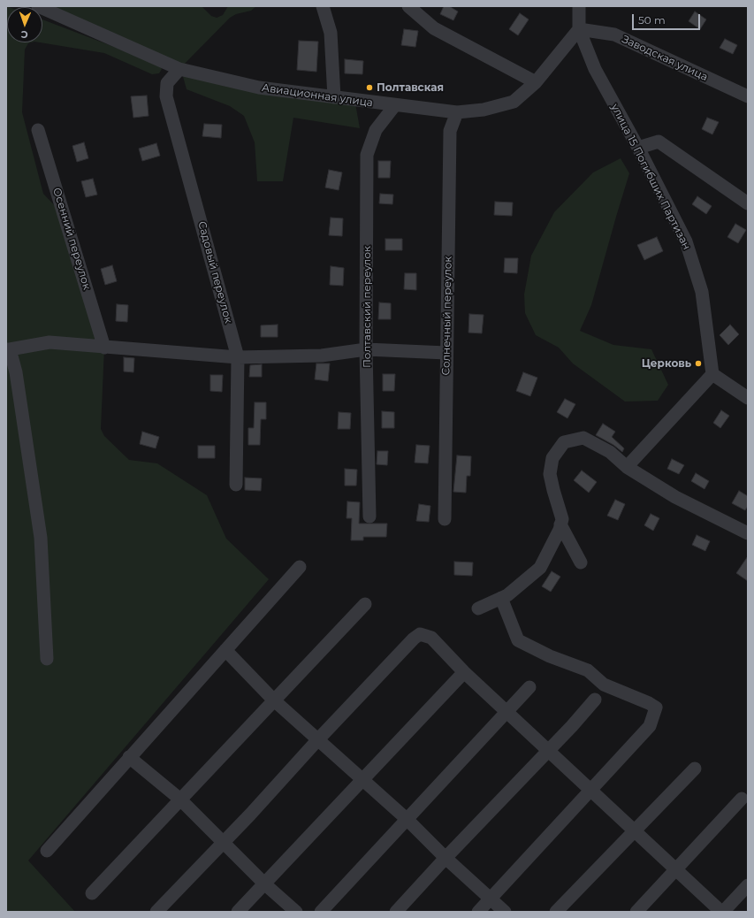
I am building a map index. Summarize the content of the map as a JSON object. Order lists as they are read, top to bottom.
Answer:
{
  "streets": {
    "street": [
      "Заводская улица",
      "Авиационная улица",
      "улица 15 Погибших Партизан",
      "Осенний переулок",
      "Садовый переулок",
      "Полтавский переулок",
      "Солнечный переулок"
    ]
  },
  "crossings": [
    ["Заводская улица", "Авиационная улица"],
    ["Заводская улица", "улица 15 Погибших Партизан"],
    ["Авиационная улица", "улица 15 Погибших Партизан"],
    ["Авиационная улица", "Садовый переулок"],
    ["Авиационная улица", "Полтавский переулок"],
    ["Авиационная улица", "Солнечный переулок"]
  ],
  "places": ["Полтавская", "Церковь"],
  "scale_bar": "50 m",
  "north": "bottom"
}
